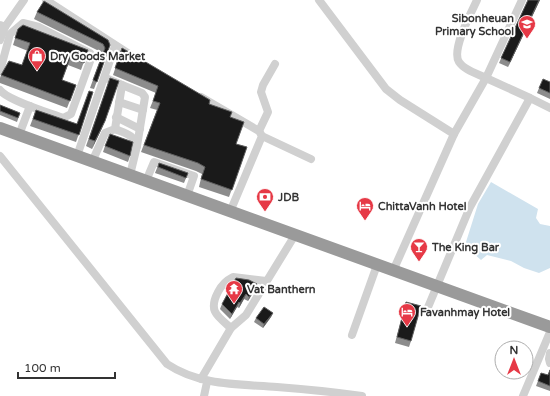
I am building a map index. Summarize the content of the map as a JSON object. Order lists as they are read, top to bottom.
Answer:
{
  "places": {
    "school or university": ["Sibonheuan Primary School"],
    "shop": ["Dry Goods Market"],
    "bank": ["JDB"],
    "hotel": ["ChittaVanh Hotel", "Favanhmay Hotel"],
    "bar": ["The King Bar"],
    "temple": ["Vat Banthern"]
  },
  "scale_bar": "100 m",
  "north": "top"
}
